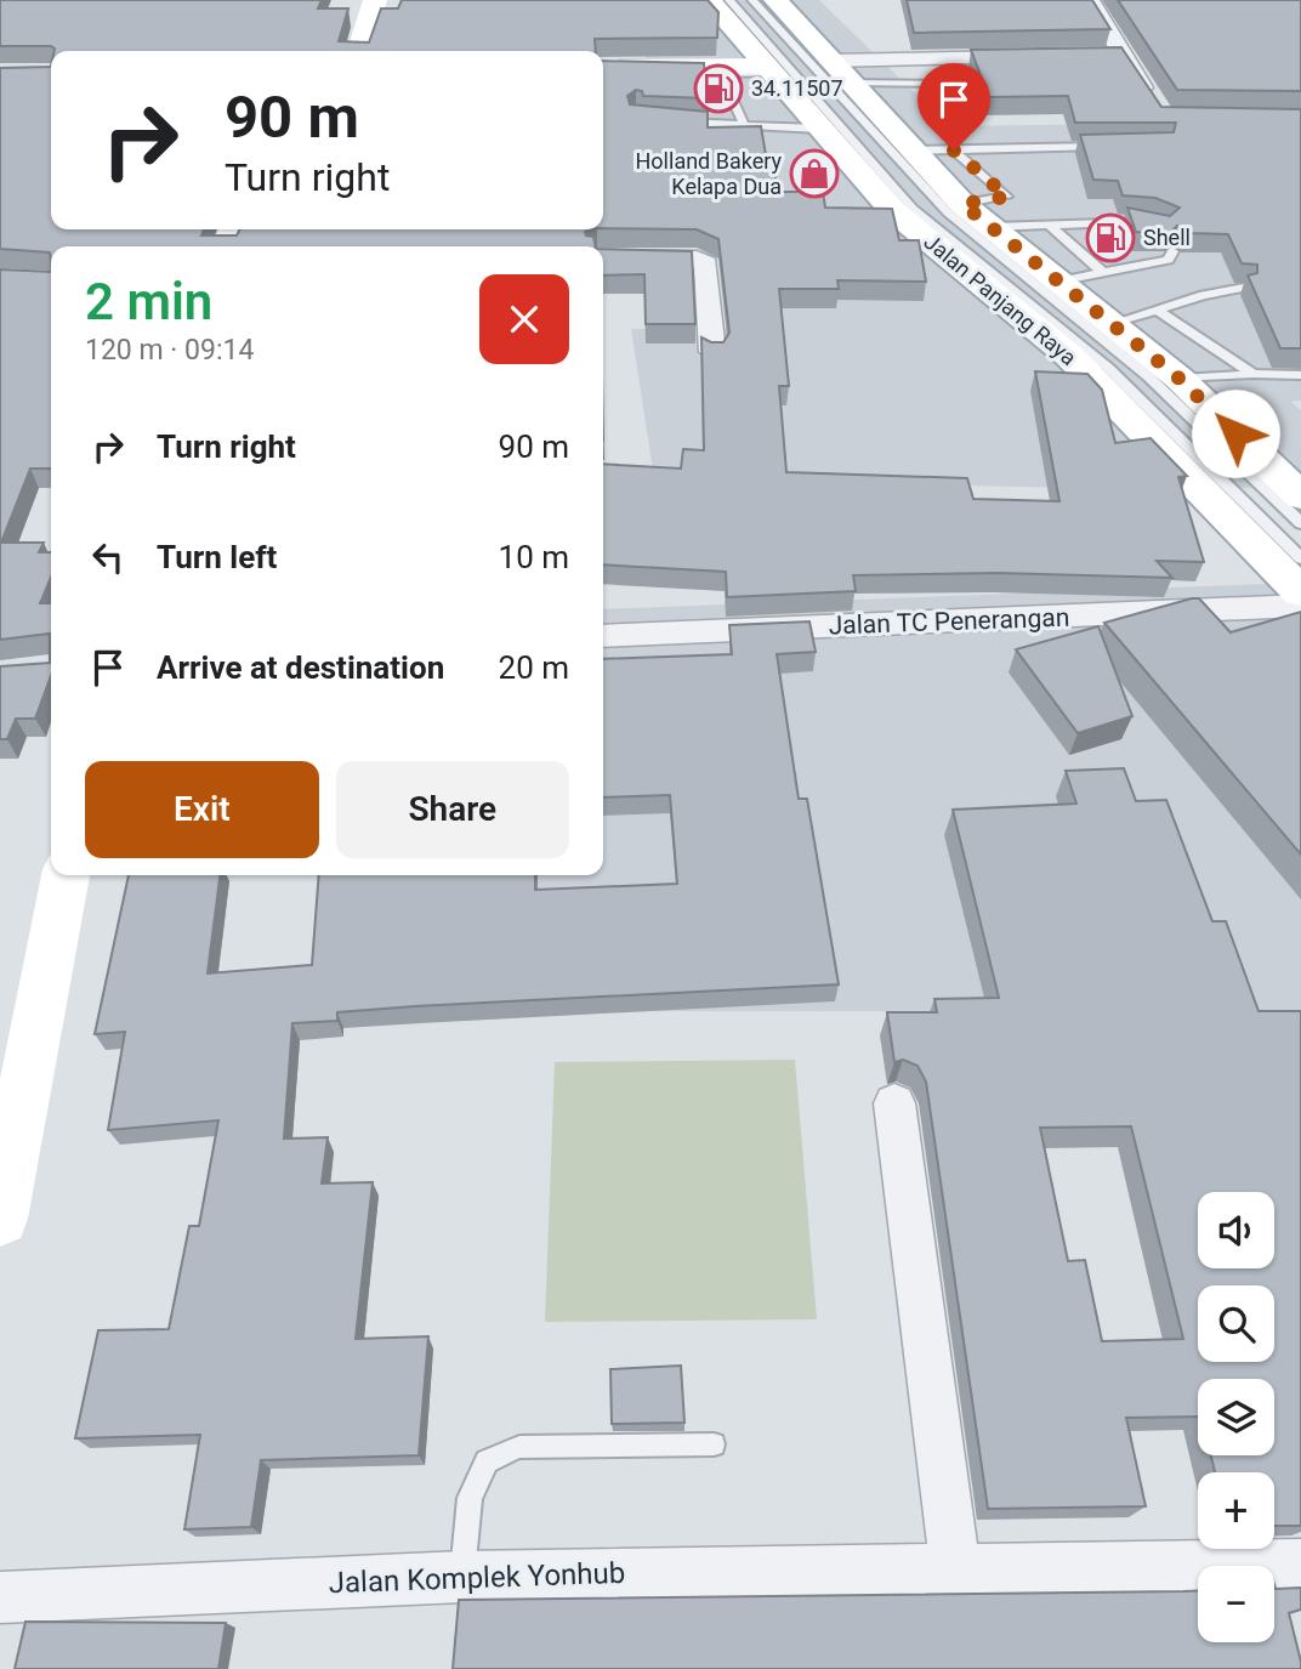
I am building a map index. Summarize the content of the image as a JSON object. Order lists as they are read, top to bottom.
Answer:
{
  "streets": {
    "main road": ["Jalan Panjang Raya"],
    "street": ["Jalan TC Penerangan", "Jalan Komplek Yonhub"]
  },
  "places": {
    "fuel station": ["34.11507", "Shell"],
    "shop": ["Holland Bakery Kelapa Dua"]
  },
  "page": {
    "turn": ["90 m", "Turn right"],
    "heading": ["2 min", "120 m · 09:14"],
    "list": [
      {
        "name": "Turn right",
        "value": "90 m"
      },
      {
        "name": "Turn left",
        "value": "10 m"
      },
      {
        "name": "Arrive at destination",
        "value": "20 m"
      }
    ],
    "buttons": ["Exit", "Share"],
    "map_buttons": ["+", "−"]
  }
}
